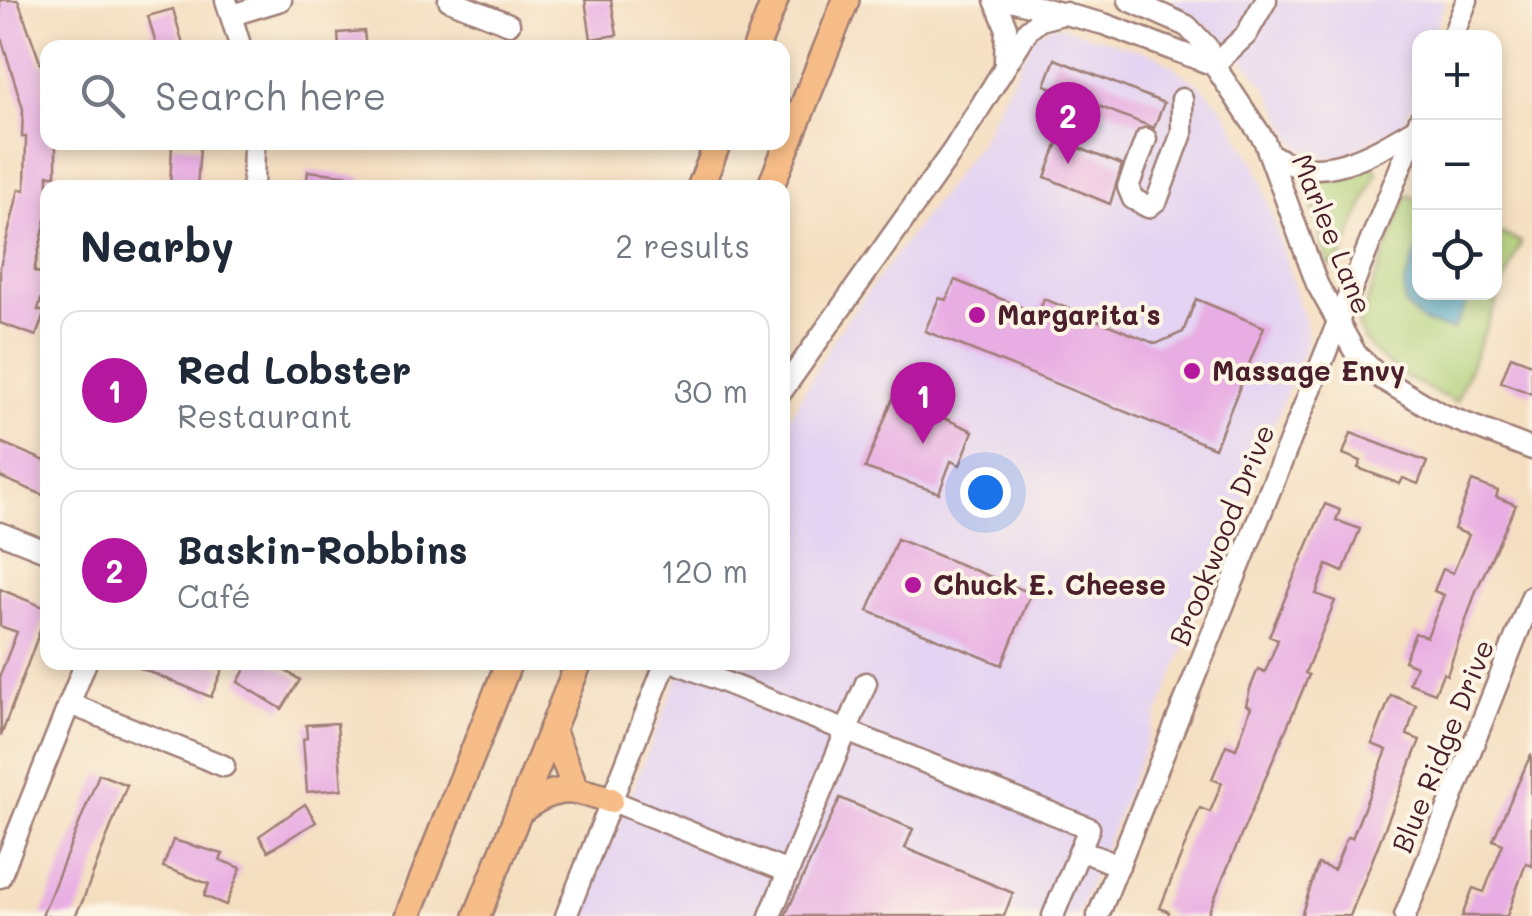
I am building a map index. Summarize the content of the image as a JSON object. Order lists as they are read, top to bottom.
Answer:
{
  "streets": {
    "street": ["Marlee Lane", "Brookwood Drive", "Blue Ridge Drive"]
  },
  "crossings": [
    ["Marlee Lane", "Brookwood Drive"]
  ],
  "places": ["Margarita's", "Massage Envy", "Chuck E. Cheese"],
  "page": {
    "map_buttons": ["+", "−"],
    "search": "Search here",
    "pins": ["2", "1"],
    "heading": ["Nearby", "2 results"],
    "list": [
      {
        "mark": "1",
        "name": "Red Lobster",
        "note": "Restaurant",
        "value": "30 m"
      },
      {
        "mark": "2",
        "name": "Baskin-Robbins",
        "note": "Café",
        "value": "120 m"
      }
    ]
  }
}
